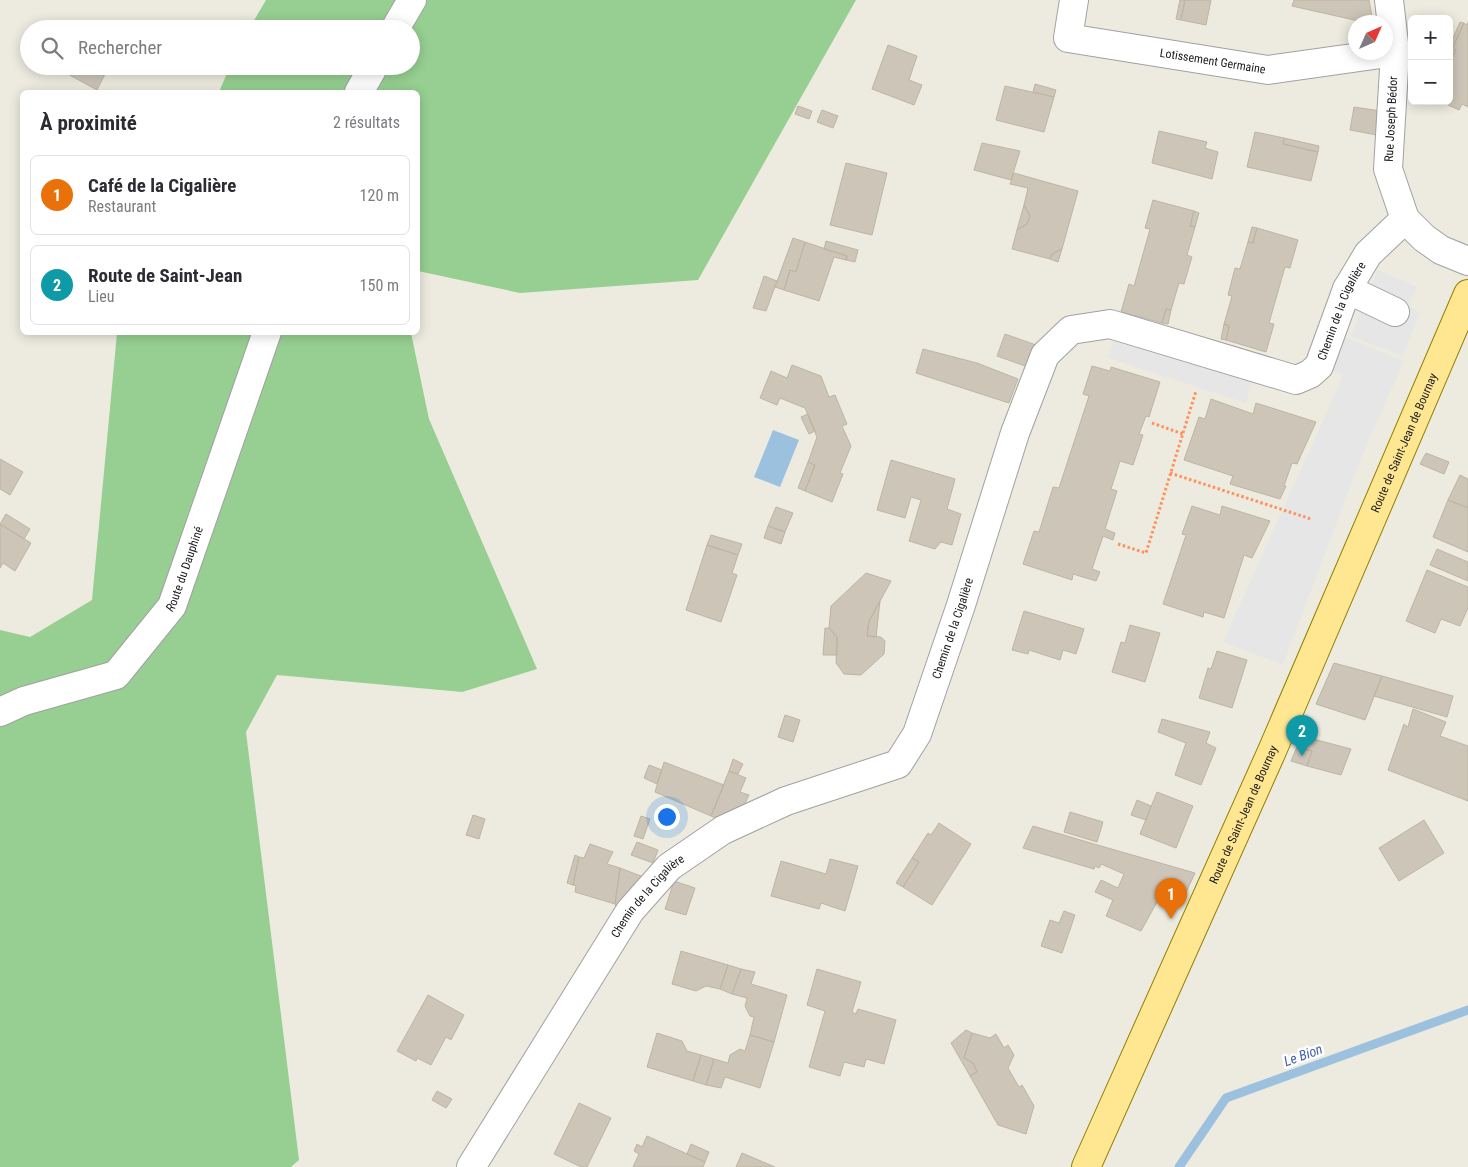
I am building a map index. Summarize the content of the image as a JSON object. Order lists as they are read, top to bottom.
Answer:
{
  "streets": {
    "main road": ["Route de Saint-Jean de Bournay"],
    "street": [
      "Lotissement Germaine",
      "Rue Joseph Bédor",
      "Chemin de la Cigalière",
      "Route du Dauphiné"
    ]
  },
  "crossings": [
    ["Lotissement Germaine", "Rue Joseph Bédor"],
    ["Rue Joseph Bédor", "Chemin de la Cigalière"]
  ],
  "water": ["Le Bion"],
  "north": "top right",
  "page": {
    "map_buttons": ["+", "−"],
    "search": "Rechercher",
    "heading": ["À proximité", "2 résultats"],
    "list": [
      {
        "mark": "1",
        "name": "Café de la Cigalière",
        "note": "Restaurant",
        "value": "120 m"
      },
      {
        "mark": "2",
        "name": "Route de Saint-Jean",
        "note": "Lieu",
        "value": "150 m"
      }
    ],
    "pins": ["2", "1"]
  }
}
